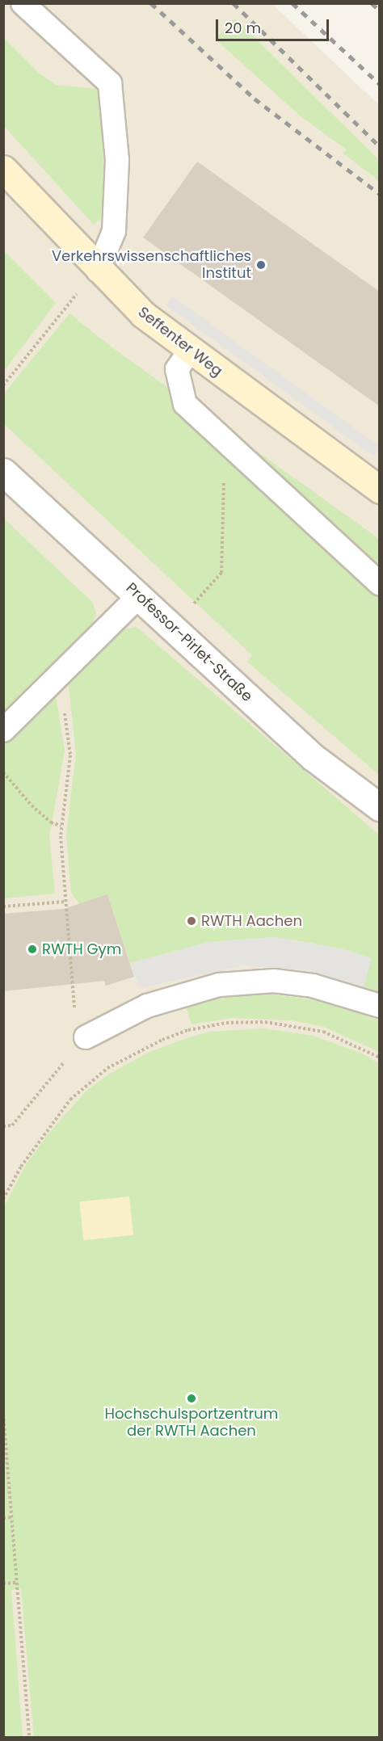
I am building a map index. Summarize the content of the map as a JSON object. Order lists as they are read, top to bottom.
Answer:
{
  "streets": {
    "street": ["Seffenter Weg", "Professor-Pirlet-Straße"]
  },
  "places": [
    "Verkehrswissenschaftliches Institut",
    "RWTH Aachen",
    "RWTH Gym",
    "Hochschulsportzentrum der RWTH Aachen"
  ],
  "scale_bar": "20 m"
}
